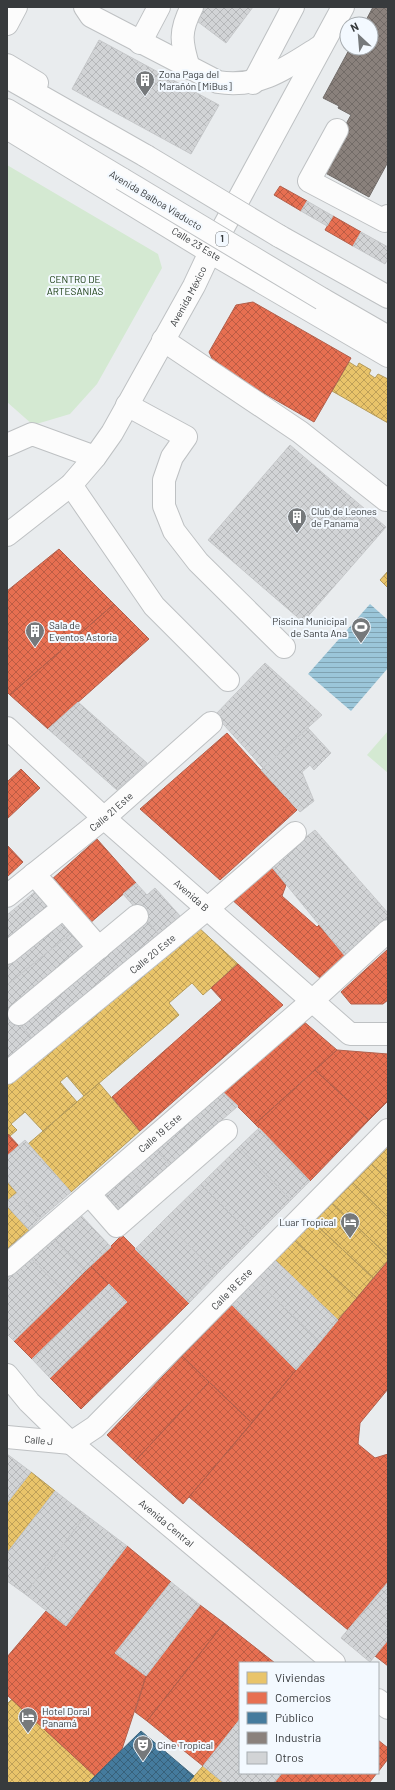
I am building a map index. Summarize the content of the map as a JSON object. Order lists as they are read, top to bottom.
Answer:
{
  "streets": {
    "main road": [
      "Avenida Balboa Viaducto",
      "1",
      "Calle 23 Este",
      "Avenida México",
      "Calle 21 Este",
      "Avenida B",
      "Calle 20 Este",
      "Calle 19 Este",
      "Calle 18 Este",
      "Calle J",
      "Avenida Central"
    ]
  },
  "crossings": [
    ["Calle 23 Este", "Avenida México"],
    ["Calle 21 Este", "Avenida B"],
    ["Avenida B", "Calle 20 Este"],
    ["Avenida B", "Calle 19 Este"],
    ["Calle 18 Este", "Calle J"],
    ["Calle 18 Este", "Avenida Central"],
    ["Calle J", "Avenida Central"]
  ],
  "parks": ["CENTRO DE ARTESANIAS"],
  "places": {
    "building": ["Zona Paga del Marañón [MiBus]", "Club de Leones de Panama", "Sala de Eventos Astoria"],
    "sports": ["Piscina Municipal de Santa Ana"],
    "hotel": ["Luar Tropical", "Hotel Doral Panamá"],
    "theatre": ["Cine Tropical"]
  },
  "legend": [
    "Viviendas",
    "Comercios",
    "Público",
    "Industria",
    "Otros"
  ],
  "north": "top left"
}
